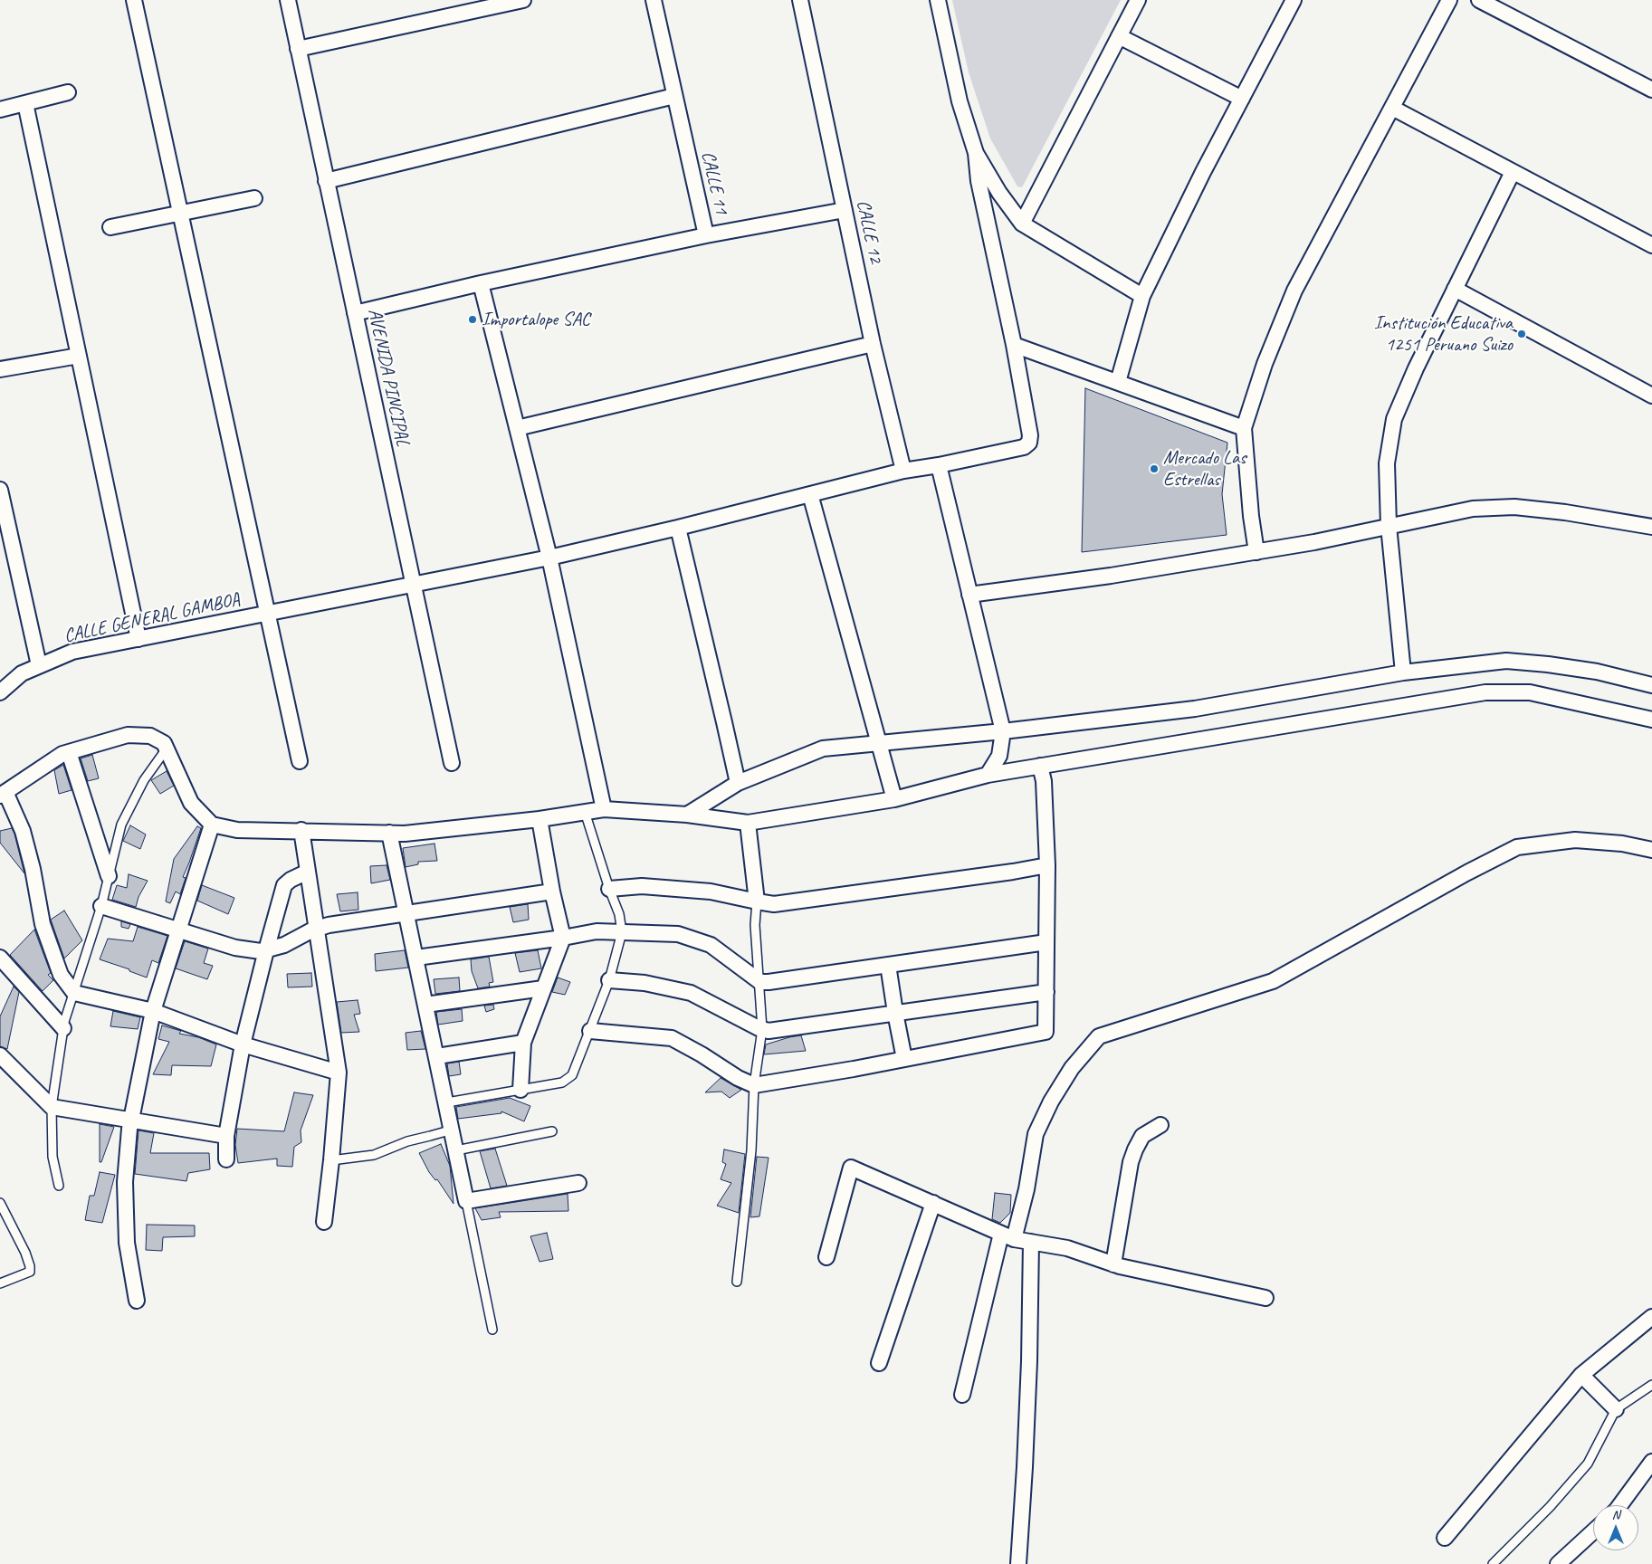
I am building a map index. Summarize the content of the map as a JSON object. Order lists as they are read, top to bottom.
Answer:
{
  "streets": {
    "street": [
      "CALLE 11",
      "CALLE 12",
      "AVENIDA PINCIPAL",
      "CALLE GENERAL GAMBOA"
    ]
  },
  "crossings": [
    ["CALLE 11", "CALLE 12"],
    ["CALLE 12", "CALLE GENERAL GAMBOA"],
    ["AVENIDA PINCIPAL", "CALLE GENERAL GAMBOA"]
  ],
  "places": ["Importalope SAC", "Institución Educativa 1251 Peruano Suizo", "Mercado Las Estrellas"],
  "north": "top"
}
